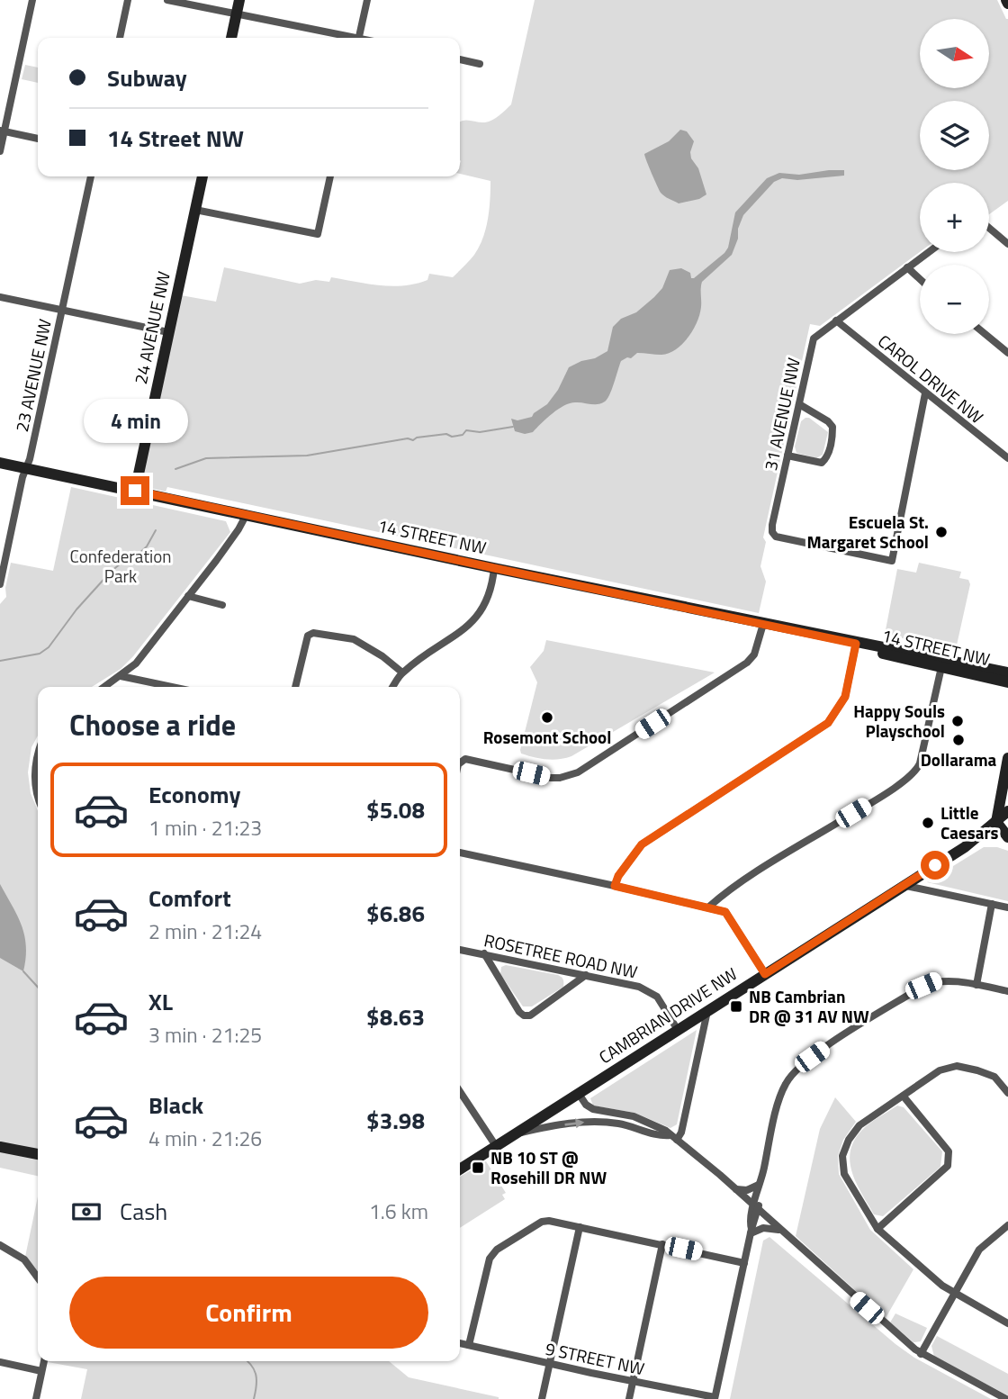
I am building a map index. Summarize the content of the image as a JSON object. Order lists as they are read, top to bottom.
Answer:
{
  "streets": {
    "main road": ["24 AVENUE NW", "14 STREET NW", "CAMBRIAN DRIVE NW"],
    "street": [
      "23 AVENUE NW",
      "CAROL DRIVE NW",
      "31 AVENUE NW",
      "ROSETREE ROAD NW",
      "9 STREET NW"
    ]
  },
  "crossings": [
    ["24 AVENUE NW", "14 STREET NW"],
    ["23 AVENUE NW", "14 STREET NW"],
    ["CAROL DRIVE NW", "31 AVENUE NW"],
    ["ROSETREE ROAD NW", "CAMBRIAN DRIVE NW"]
  ],
  "parks": ["Confederation Park"],
  "places": {
    "other": [
      "Escuela St. Margaret School",
      "Rosemont School",
      "Happy Souls Playschool",
      "Dollarama",
      "Little Caesars"
    ],
    "transit": ["NB Cambrian DR @ 31 AV NW", "NB 10 ST @ Rosehill DR NW"]
  },
  "north": "right",
  "page": {
    "map_buttons": ["+", "−"],
    "banner": ["Subway", "14 Street NW"],
    "bubble": "4 min",
    "heading": "Choose a ride",
    "list": [
      {
        "name": "Economy",
        "note": "1 min · 21:23",
        "value": "$5.08"
      },
      {
        "name": "Comfort",
        "note": "2 min · 21:24",
        "value": "$6.86"
      },
      {
        "name": "XL",
        "note": "3 min · 21:25",
        "value": "$8.63"
      },
      {
        "name": "Black",
        "note": "4 min · 21:26",
        "value": "$3.98"
      }
    ],
    "pay": ["Cash", "1.6 km"],
    "buttons": "Confirm"
  }
}
